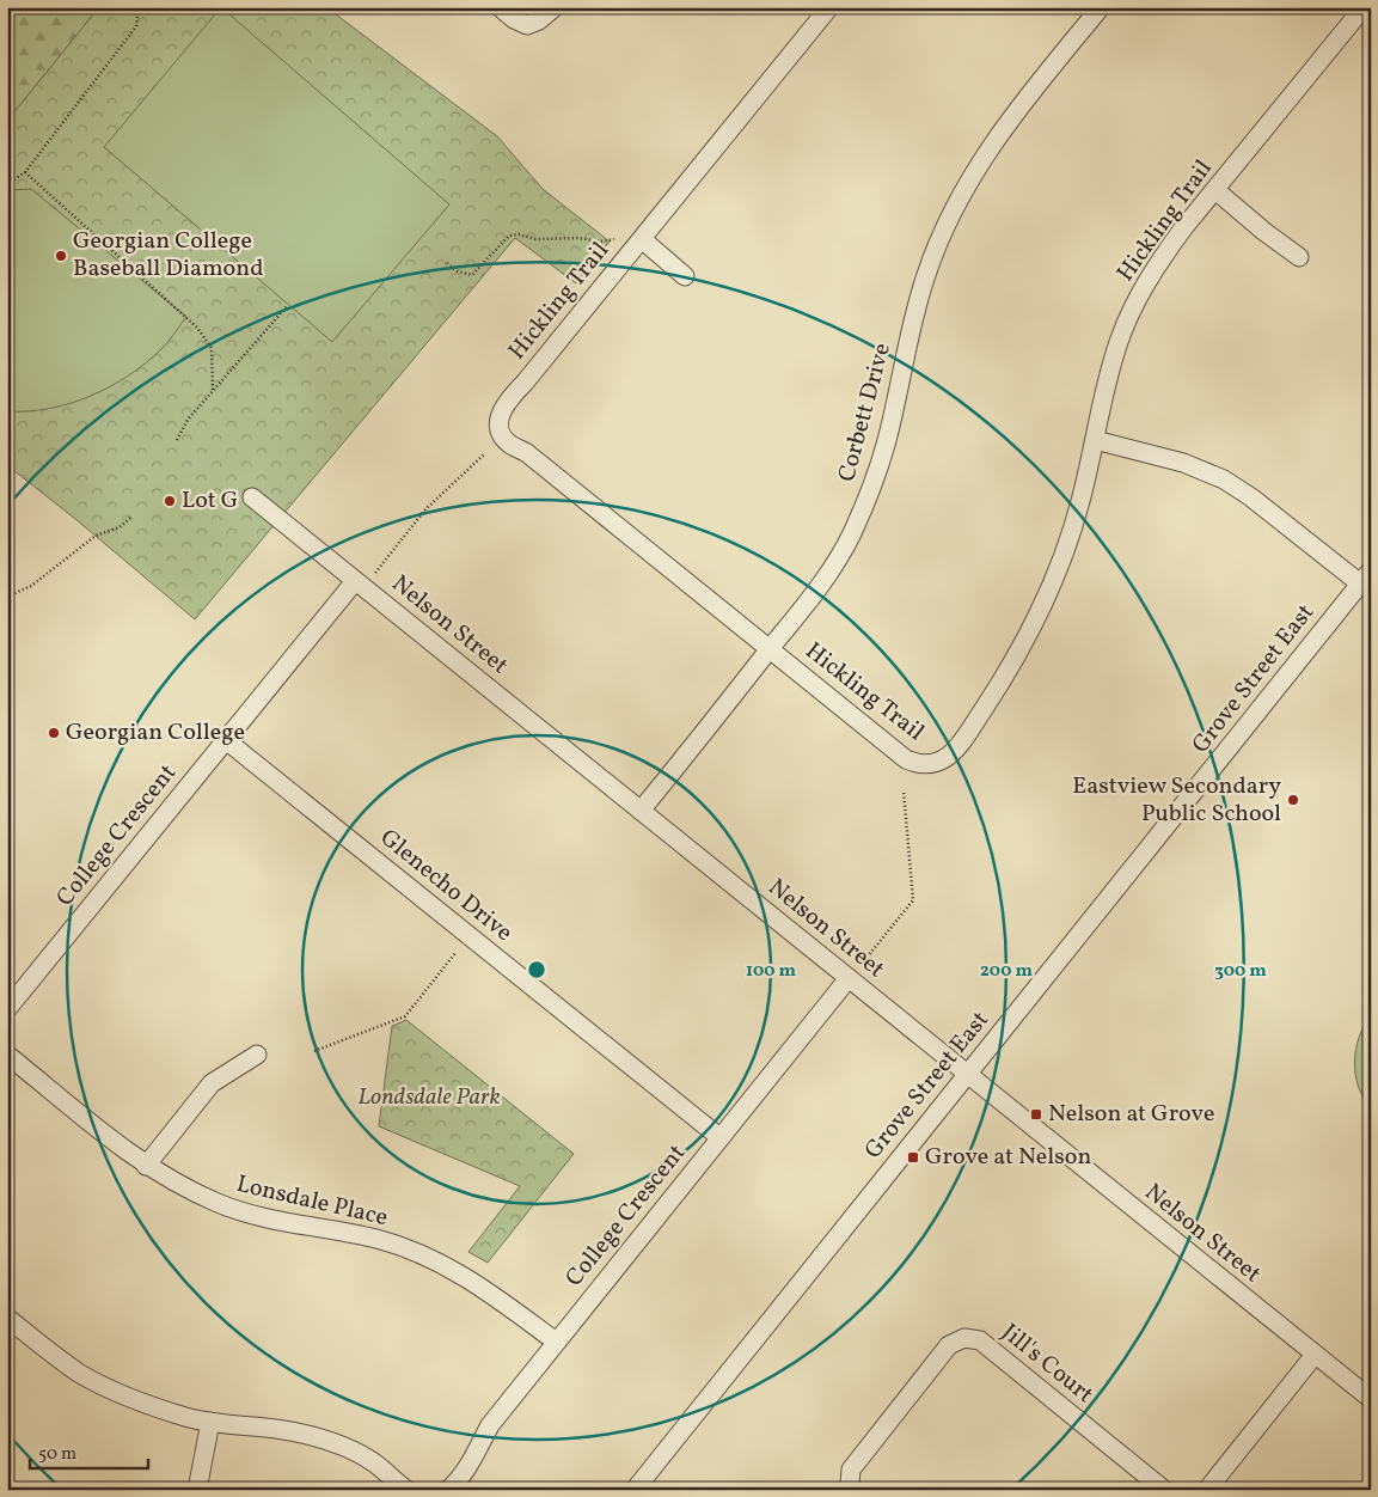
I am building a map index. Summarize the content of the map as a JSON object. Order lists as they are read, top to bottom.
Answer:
{
  "streets": {
    "street": [
      "Hickling Trail",
      "Corbett Drive",
      "Nelson Street",
      "Grove Street East",
      "College Crescent",
      "Glenecho Drive",
      "Lonsdale Place",
      "Jill's Court"
    ]
  },
  "crossings": [
    ["Hickling Trail", "Corbett Drive"],
    ["Corbett Drive", "Nelson Street"],
    ["Nelson Street", "Grove Street East"],
    ["Nelson Street", "College Crescent"],
    ["College Crescent", "Glenecho Drive"],
    ["College Crescent", "Lonsdale Place"]
  ],
  "parks": ["Londsdale Park"],
  "places": {
    "other": [
      "Georgian College Baseball Diamond",
      "Lot G",
      "Georgian College",
      "Eastview Secondary Public School"
    ],
    "transit": ["Nelson at Grove", "Grove at Nelson"]
  },
  "scale_bar": "50 m",
  "rings": ["100 m", "200 m", "300 m"]
}
